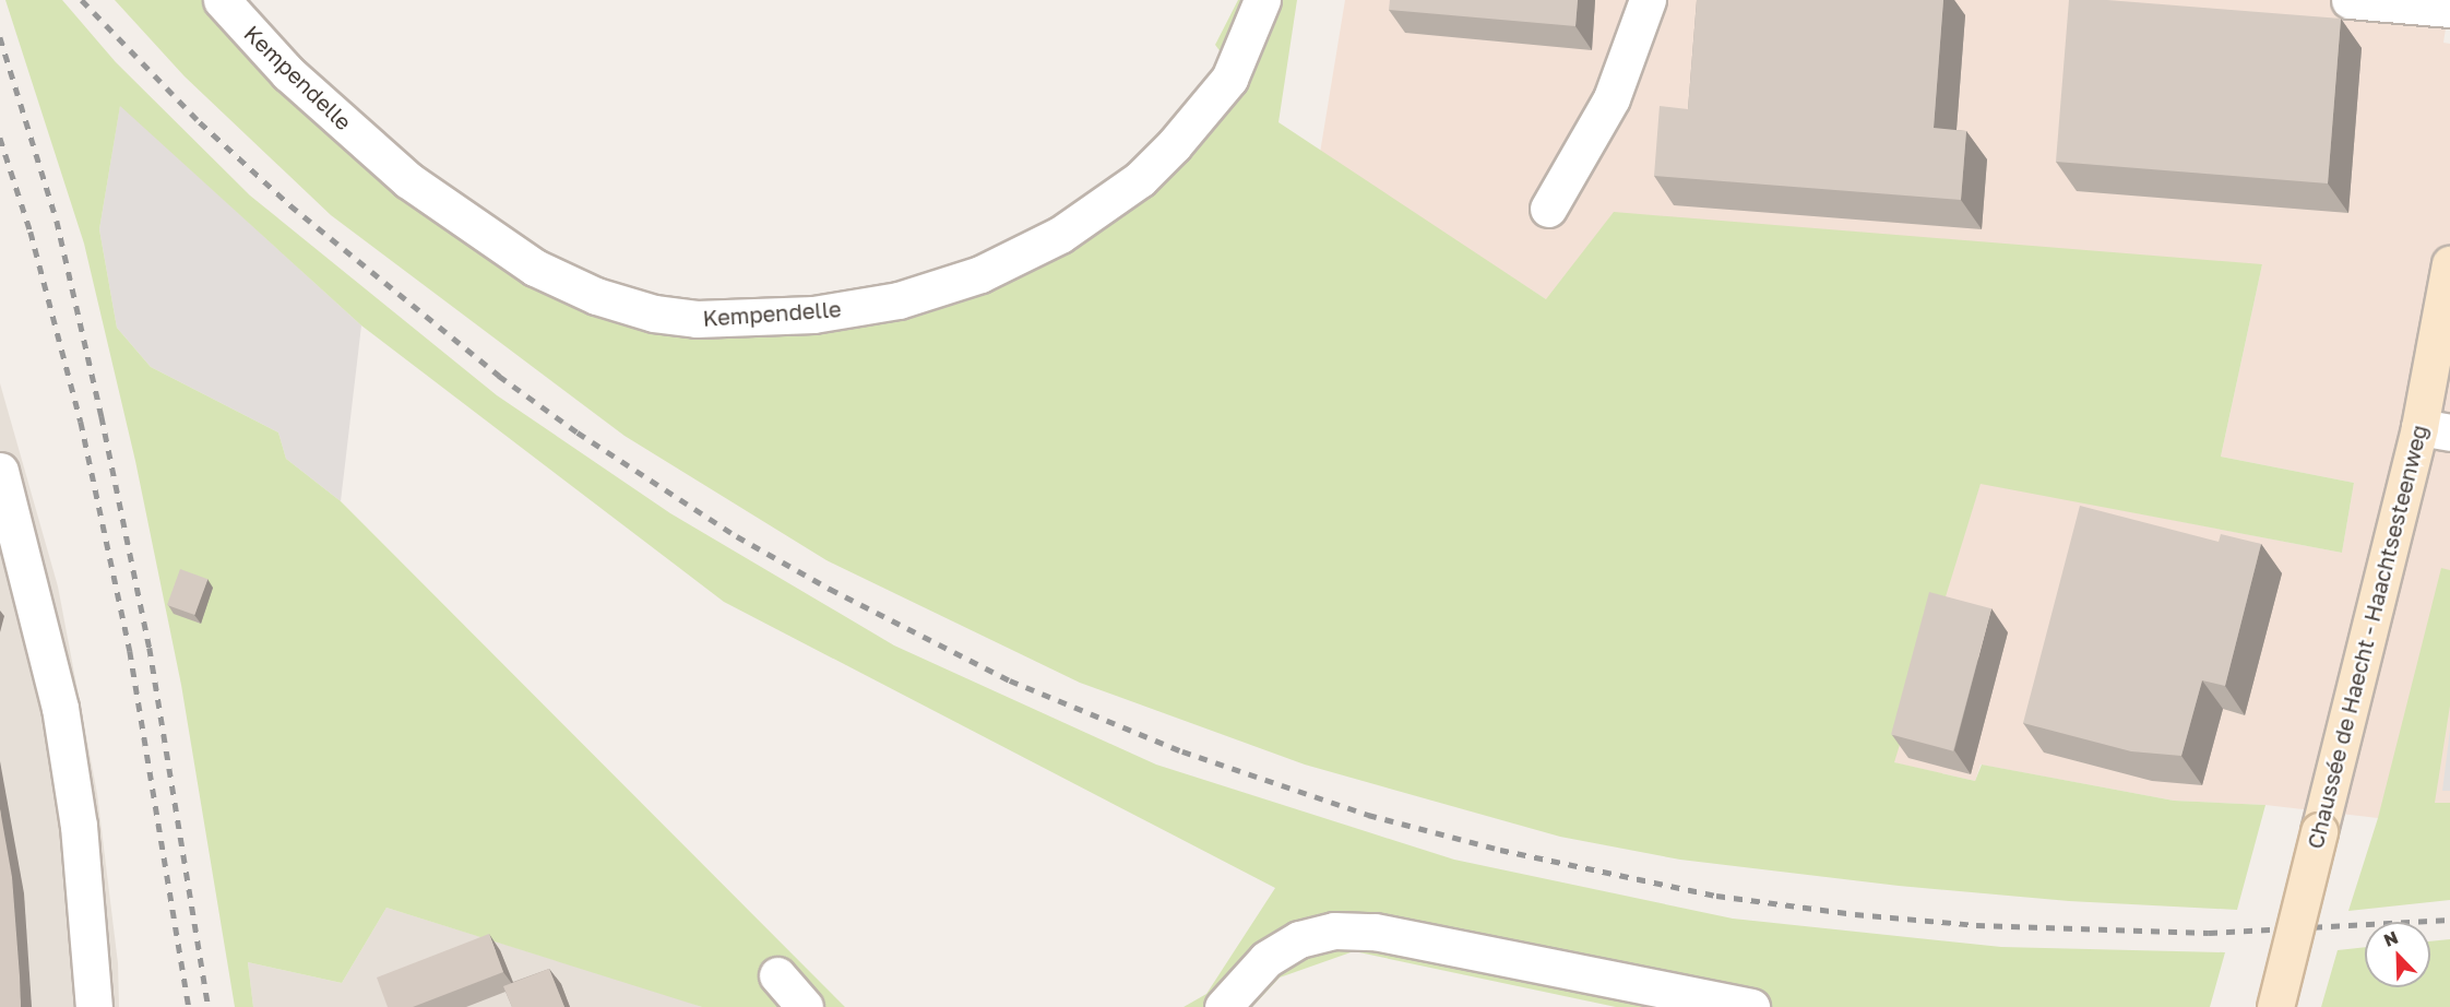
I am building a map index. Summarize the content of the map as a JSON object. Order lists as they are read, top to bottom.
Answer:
{
  "streets": {
    "main road": ["Chaussée de Haecht - Haachtsesteenweg"],
    "street": ["Kempendelle"]
  },
  "north": "top left"
}
